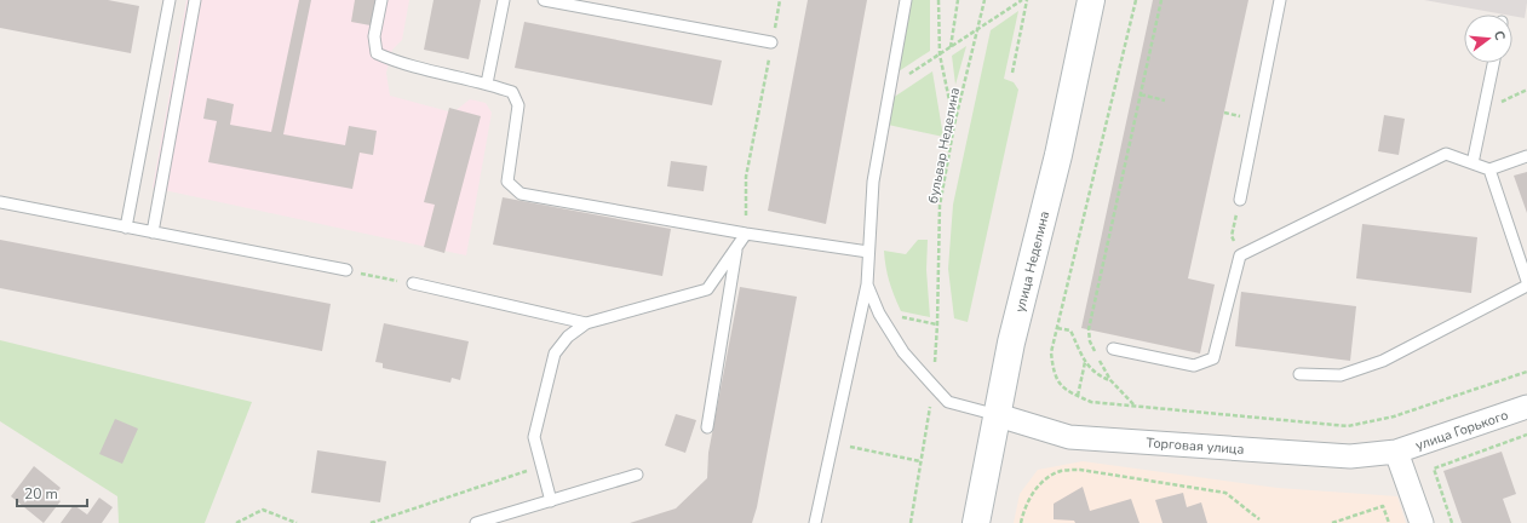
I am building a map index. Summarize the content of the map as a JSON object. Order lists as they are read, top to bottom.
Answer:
{
  "streets": {
    "main road": ["улица Неделина"],
    "street": ["улица Горького", "Торговая улица"],
    "path": ["бульвар Неделина"]
  },
  "crossings": [
    ["улица Неделина", "Торговая улица"],
    ["улица Горького", "Торговая улица"]
  ],
  "scale_bar": "20 m",
  "north": "right"
}
